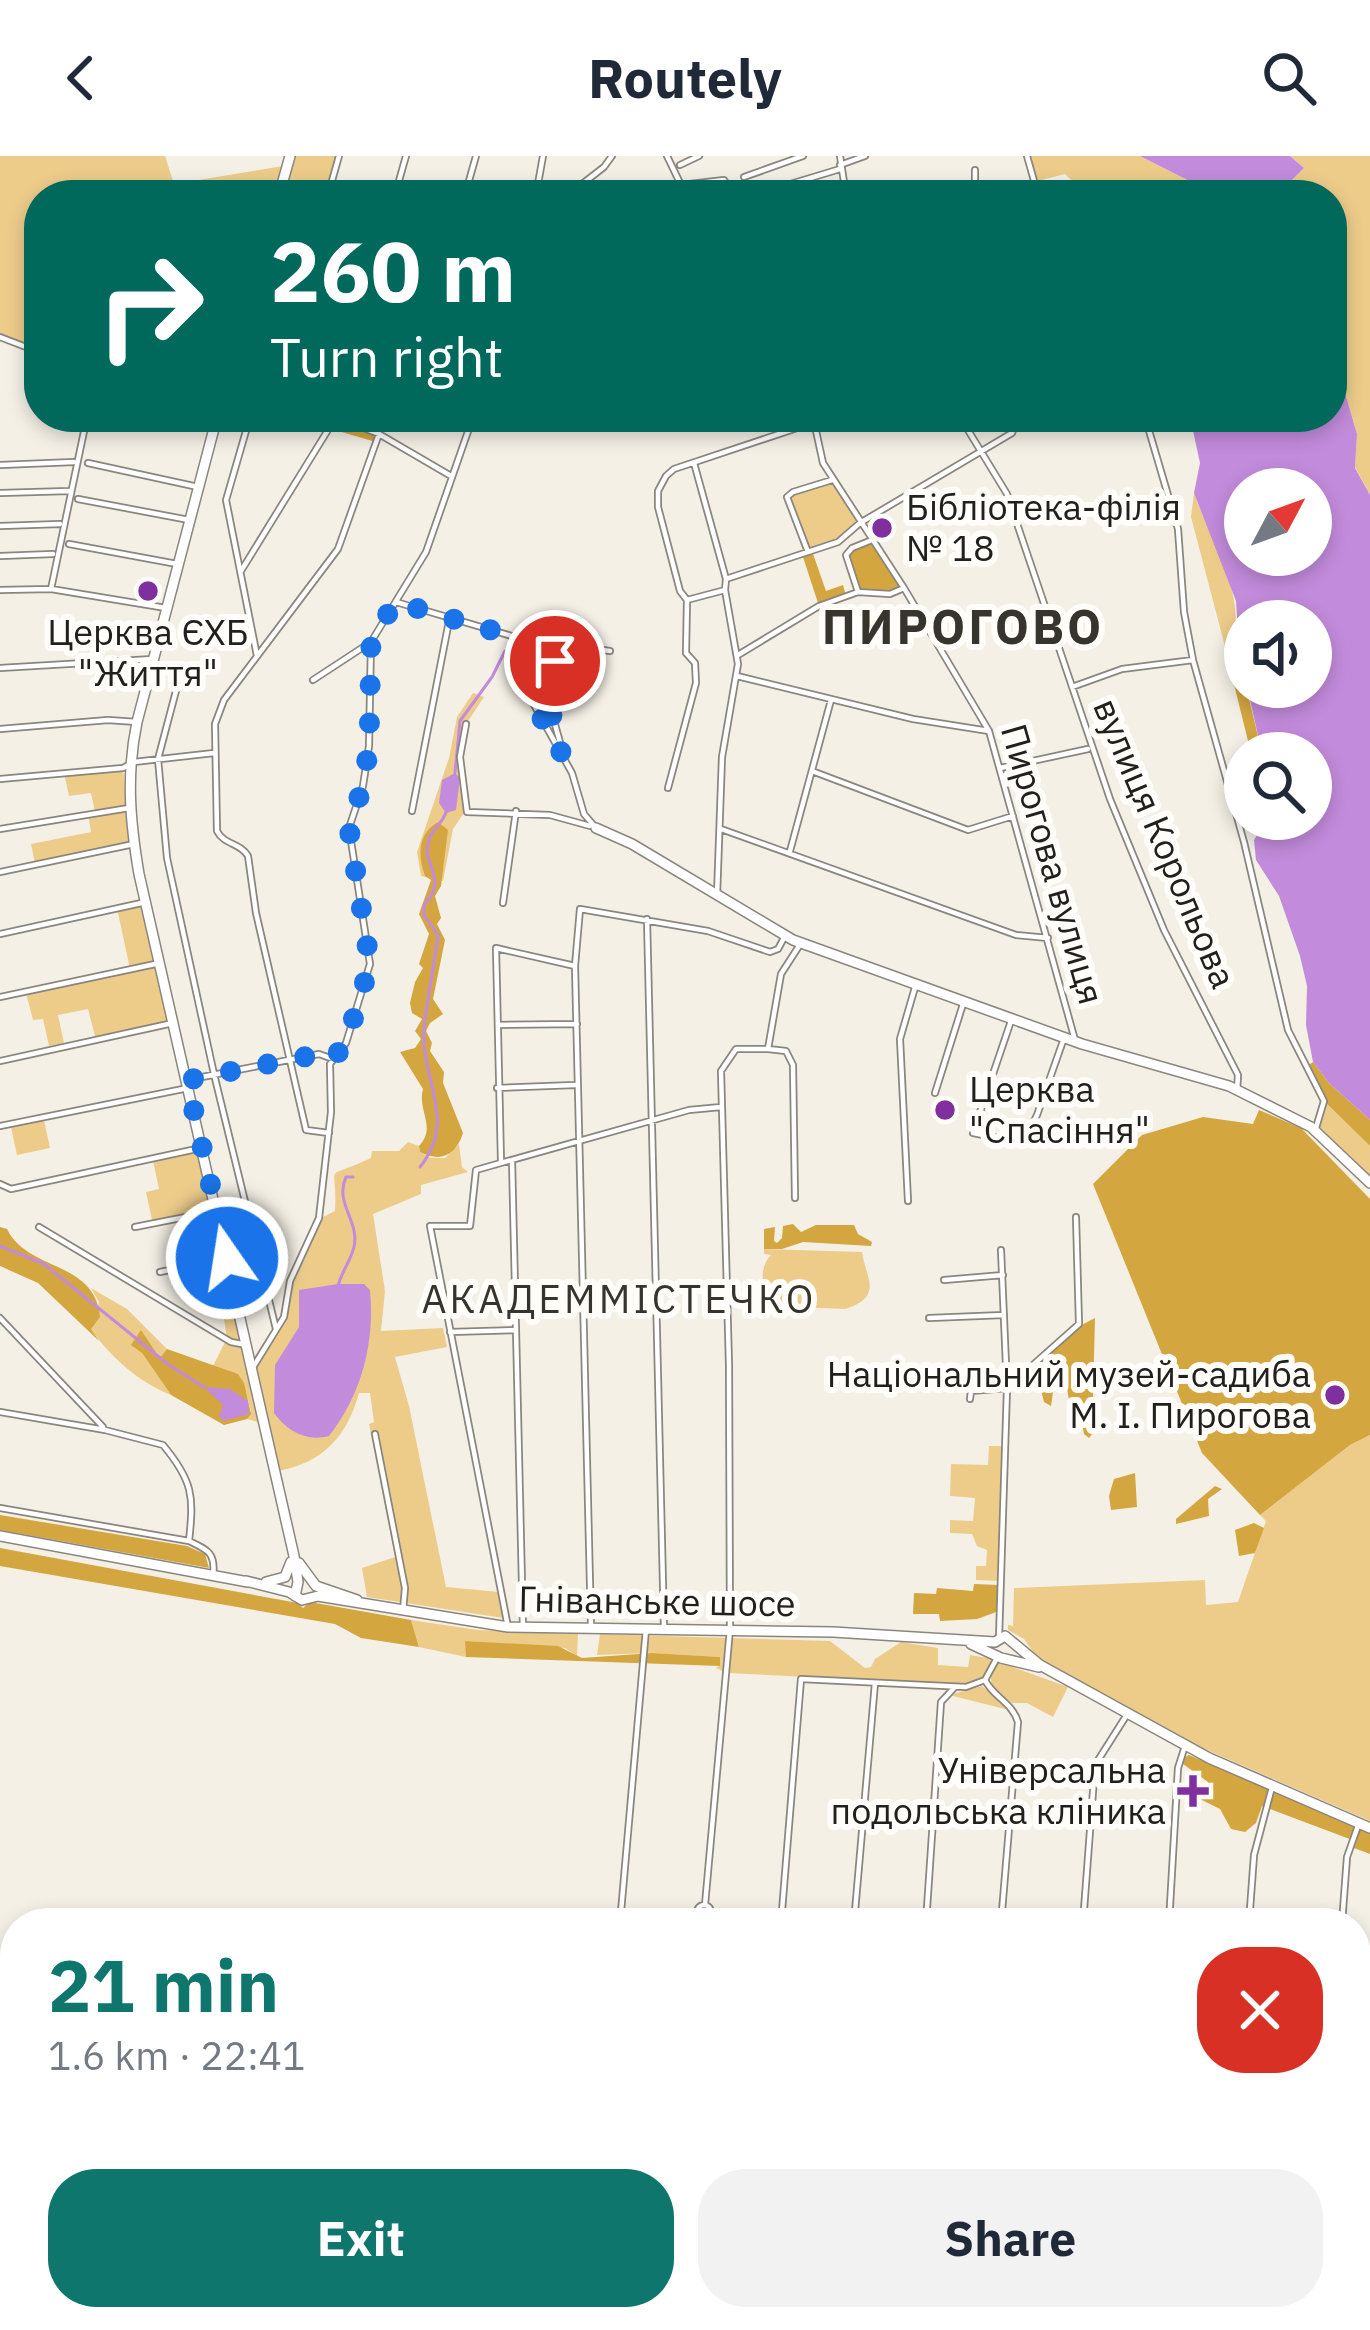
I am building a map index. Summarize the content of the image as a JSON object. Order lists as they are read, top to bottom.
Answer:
{
  "streets": {
    "main road": ["Пирогова вулиця", "Гніванське шосе"],
    "street": ["вулиця Корольова"]
  },
  "crossings": [
    ["вулиця Корольова", "Пирогова вулиця"]
  ],
  "districts": ["ПИРОГОВО", "АКАДЕММІСТЕЧКО"],
  "places": {
    "other": [
      "Бібліотека-філія № 18",
      "Церква ЄХБ \"Життя\"",
      "Церква \"Спасіння\"",
      "Національний музей-садиба М. І. Пирогова"
    ],
    "health": ["Універсальна подольська кліника"]
  },
  "north": "top right",
  "page": {
    "header": "Routely",
    "turn": ["260 m", "Turn right"],
    "heading": ["21 min", "1.6 km · 22:41"],
    "buttons": ["Exit", "Share"]
  }
}
